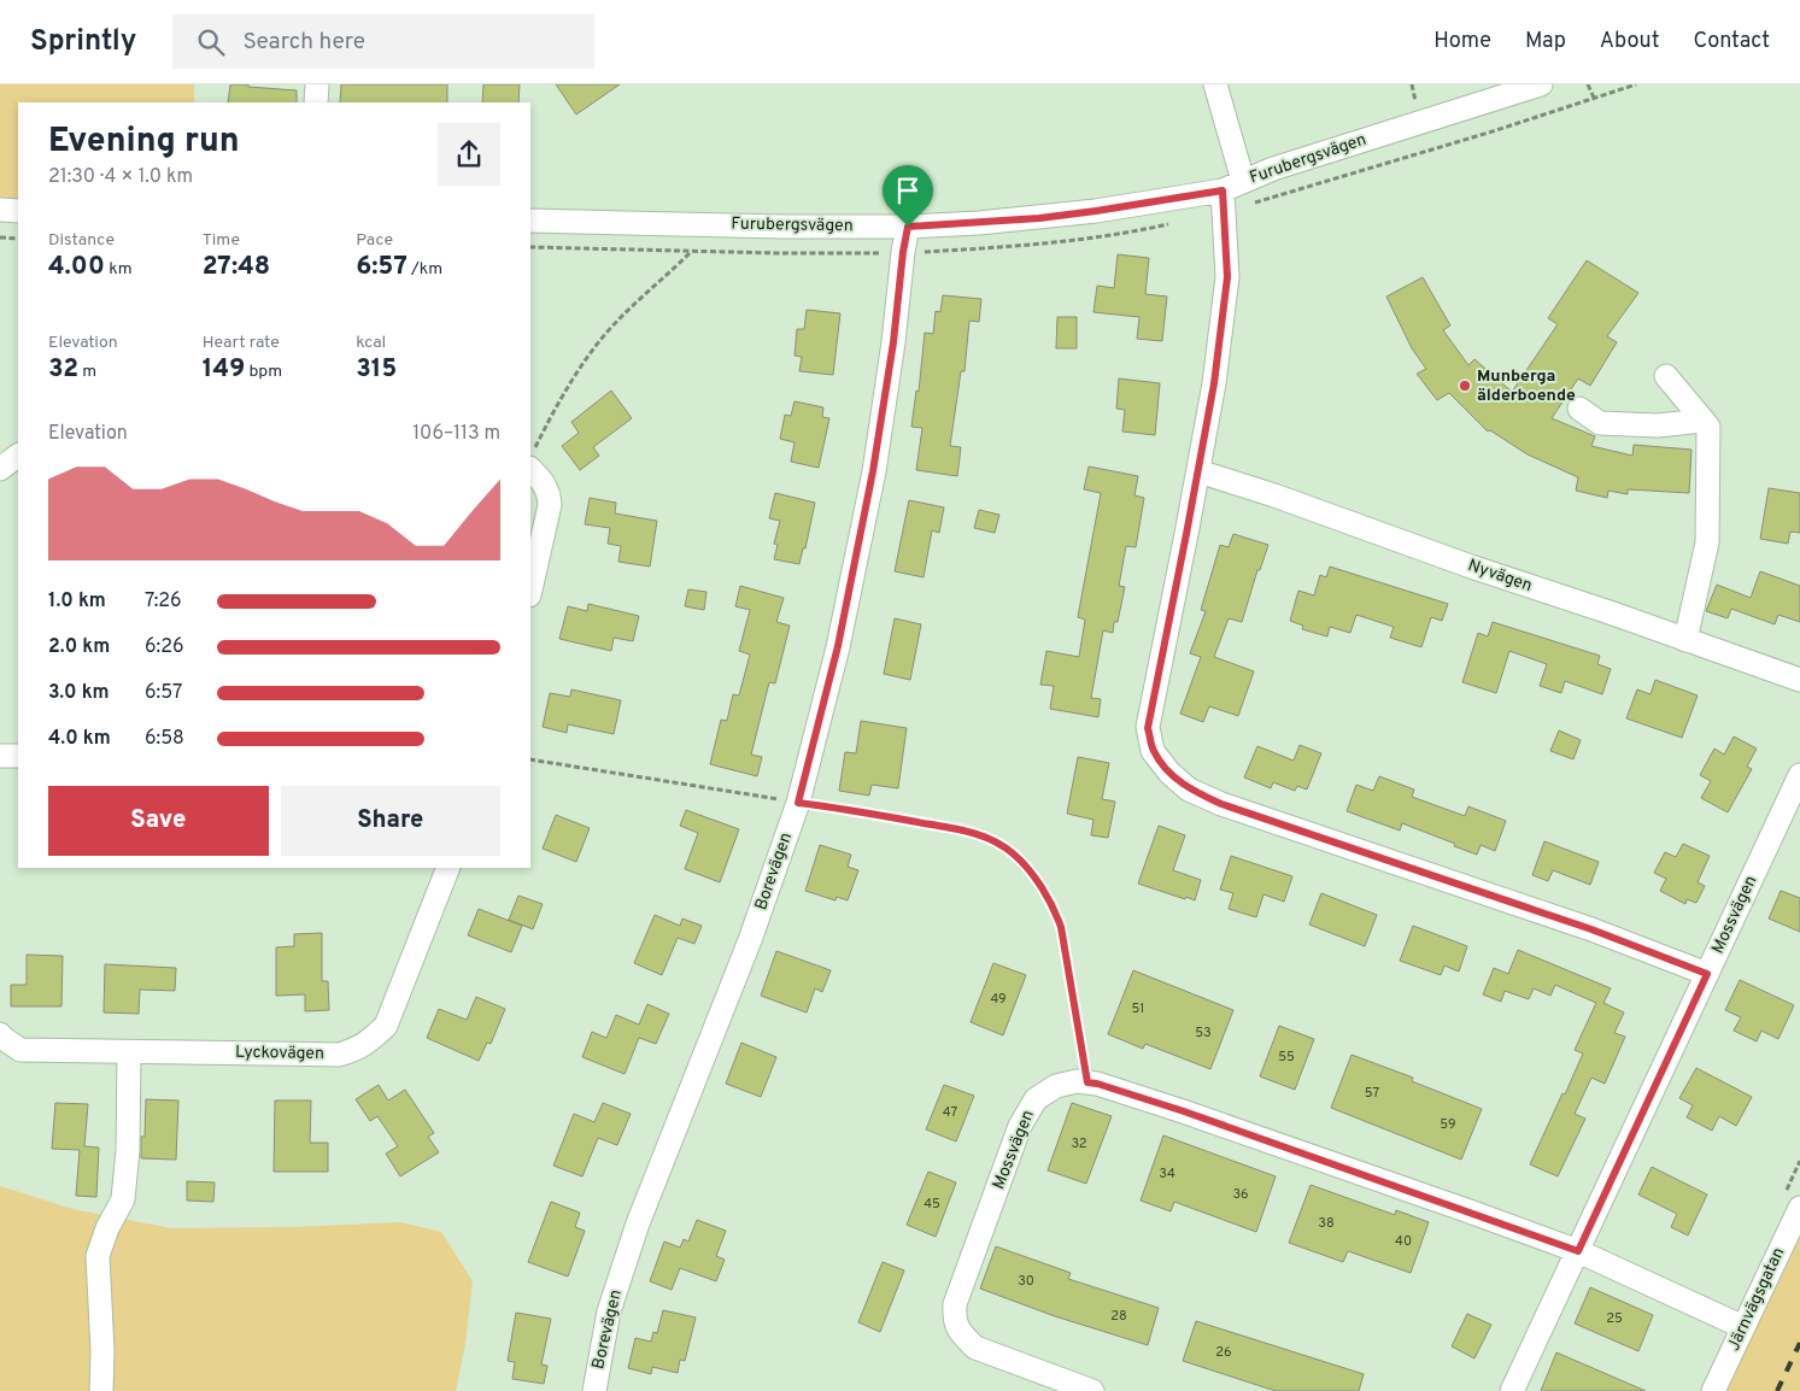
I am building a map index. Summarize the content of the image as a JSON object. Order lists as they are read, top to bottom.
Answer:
{
  "streets": {
    "street": [
      "Furubergsvägen",
      "Nyvägen",
      "Borevägen",
      "Mossvägen",
      "Lyckovägen",
      "Järnvägsgatan"
    ]
  },
  "crossings": [
    ["Furubergsvägen", "Borevägen"],
    ["Mossvägen", "Järnvägsgatan"]
  ],
  "places": ["Munberga älderboende"],
  "house_numbers": [
    "49",
    "51",
    "53",
    "55",
    "57",
    "47",
    "59",
    "32",
    "34",
    "36",
    "45",
    "38",
    "40",
    "30",
    "28",
    "25",
    "26"
  ],
  "page": {
    "header": "Sprintly",
    "search": "Search here",
    "nav": [
      "Home",
      "Map",
      "About",
      "Contact"
    ],
    "heading": ["Evening run", "21:30 · 4 × 1.0 km"],
    "stats": [
      ["Distance", "4.00 km"],
      ["Time", "27:48"],
      ["Pace", "6:57 /km"],
      ["Elevation", "32 m"],
      ["Heart rate", "149 bpm"],
      ["kcal", "315"]
    ],
    "chart": ["Elevation", "106–113 m"],
    "list": [
      {
        "name": "1.0 km",
        "note": "7:26"
      },
      {
        "name": "2.0 km",
        "note": "6:26"
      },
      {
        "name": "3.0 km",
        "note": "6:57"
      },
      {
        "name": "4.0 km",
        "note": "6:58"
      }
    ],
    "buttons": ["Save", "Share"]
  }
}
